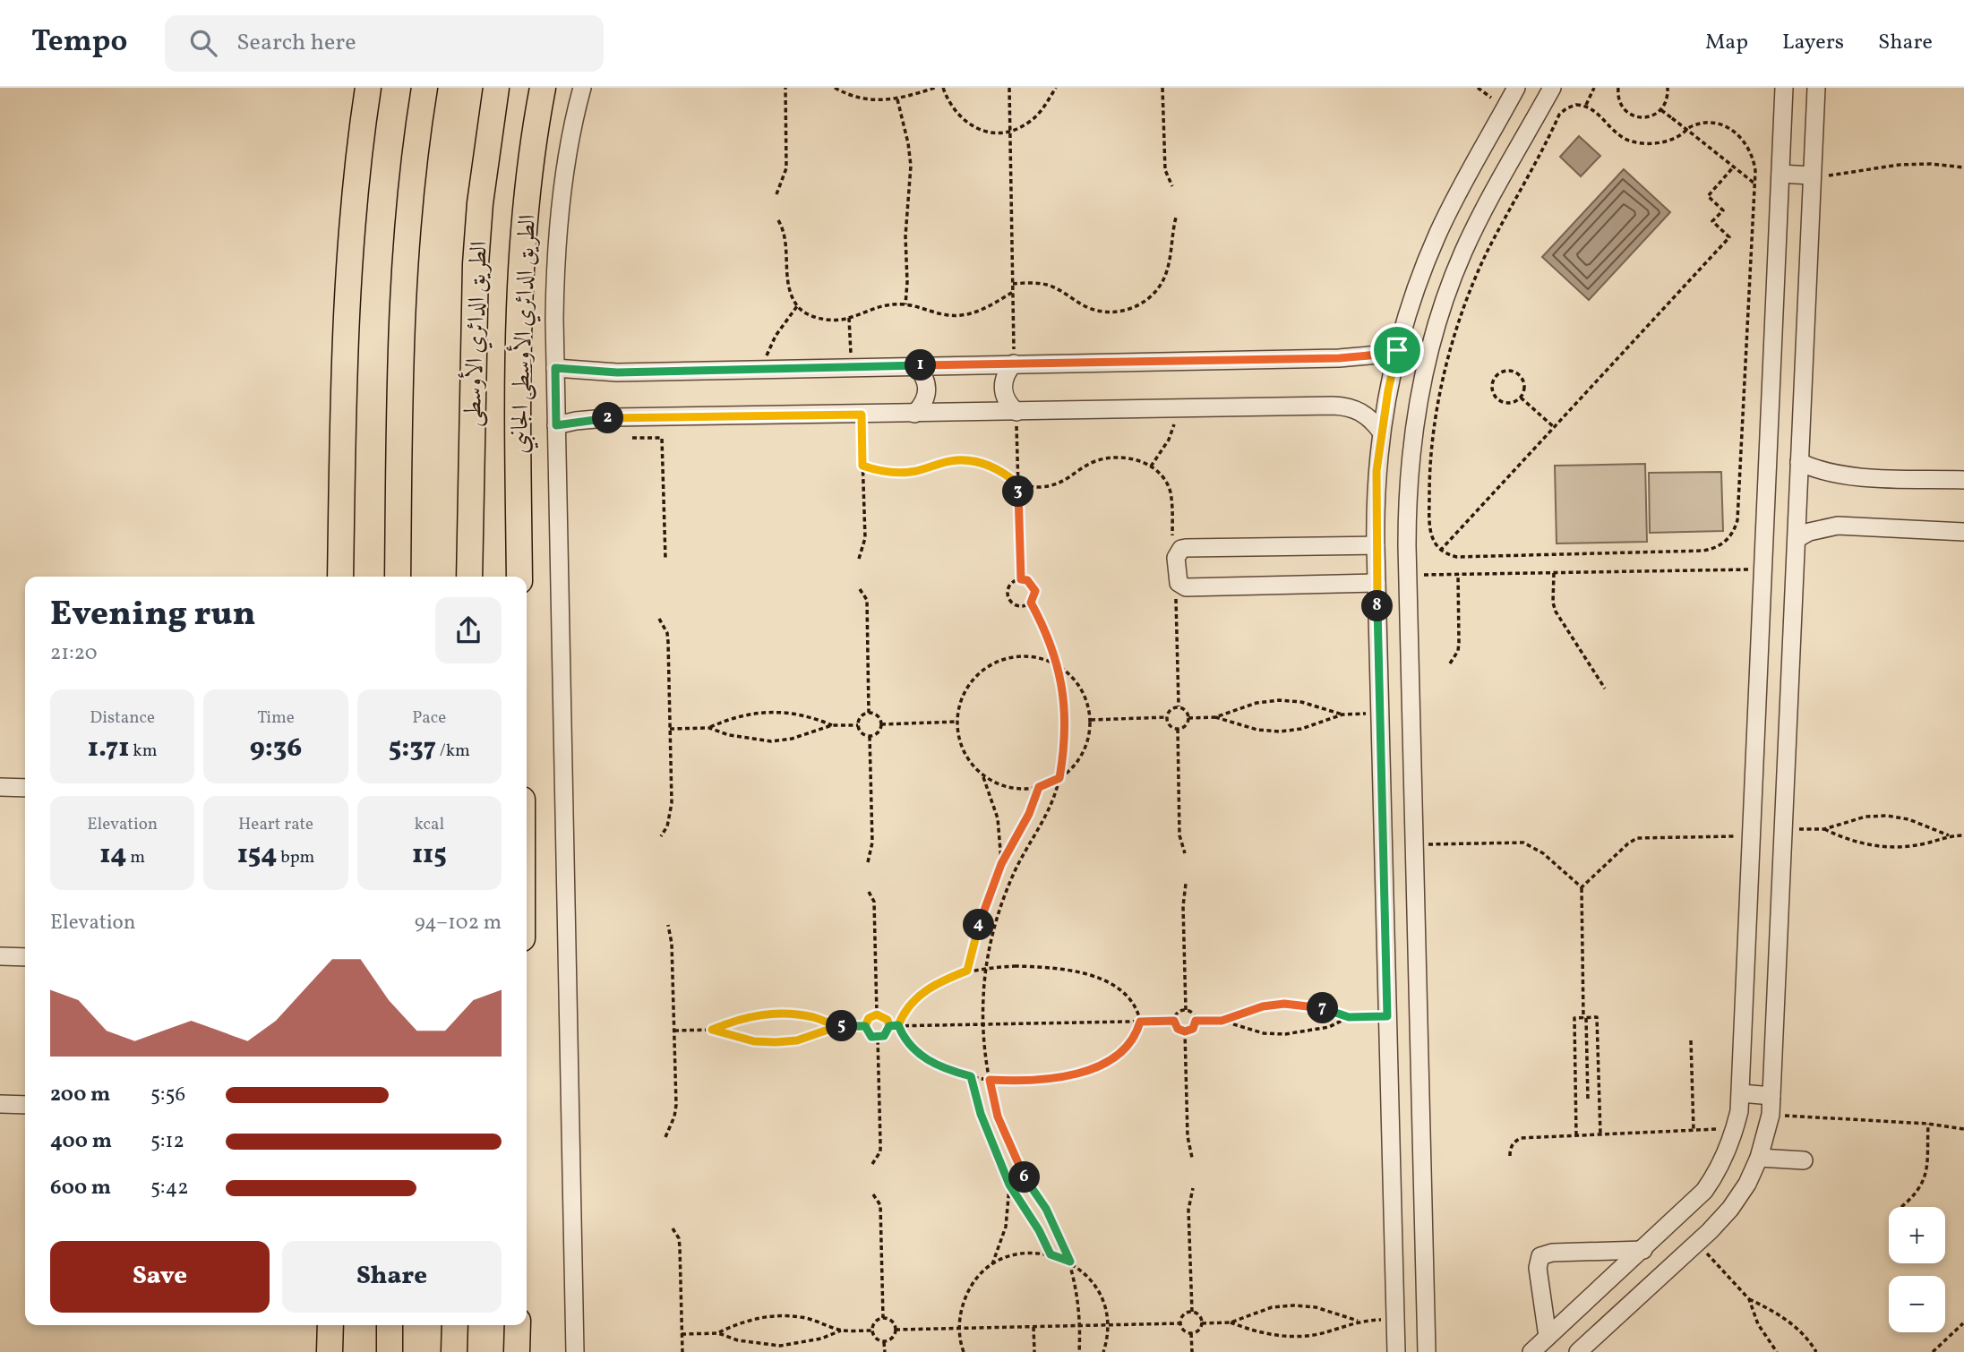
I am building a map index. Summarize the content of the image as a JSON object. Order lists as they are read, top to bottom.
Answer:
{
  "streets": {
    "highway": ["الطريق الدائري الأوسطى", "الطريق الدائري الأوسطى الجانبي"]
  },
  "page": {
    "header": "Tempo",
    "search": "Search here",
    "nav": ["Map", "Layers", "Share"],
    "pins": [
      "1",
      "2",
      "3",
      "8",
      "4",
      "7",
      "5",
      "6"
    ],
    "heading": ["Evening run", "21:20"],
    "stats": [
      ["Distance", "1.71 km"],
      ["Time", "9:36"],
      ["Pace", "5:37 /km"],
      ["Elevation", "14 m"],
      ["Heart rate", "154 bpm"],
      ["kcal", "115"]
    ],
    "chart": ["Elevation", "94–102 m"],
    "list": [
      {
        "name": "200 m",
        "note": "5:56"
      },
      {
        "name": "400 m",
        "note": "5:12"
      },
      {
        "name": "600 m",
        "note": "5:42"
      }
    ],
    "map_buttons": ["+", "−"],
    "buttons": ["Save", "Share"]
  }
}
